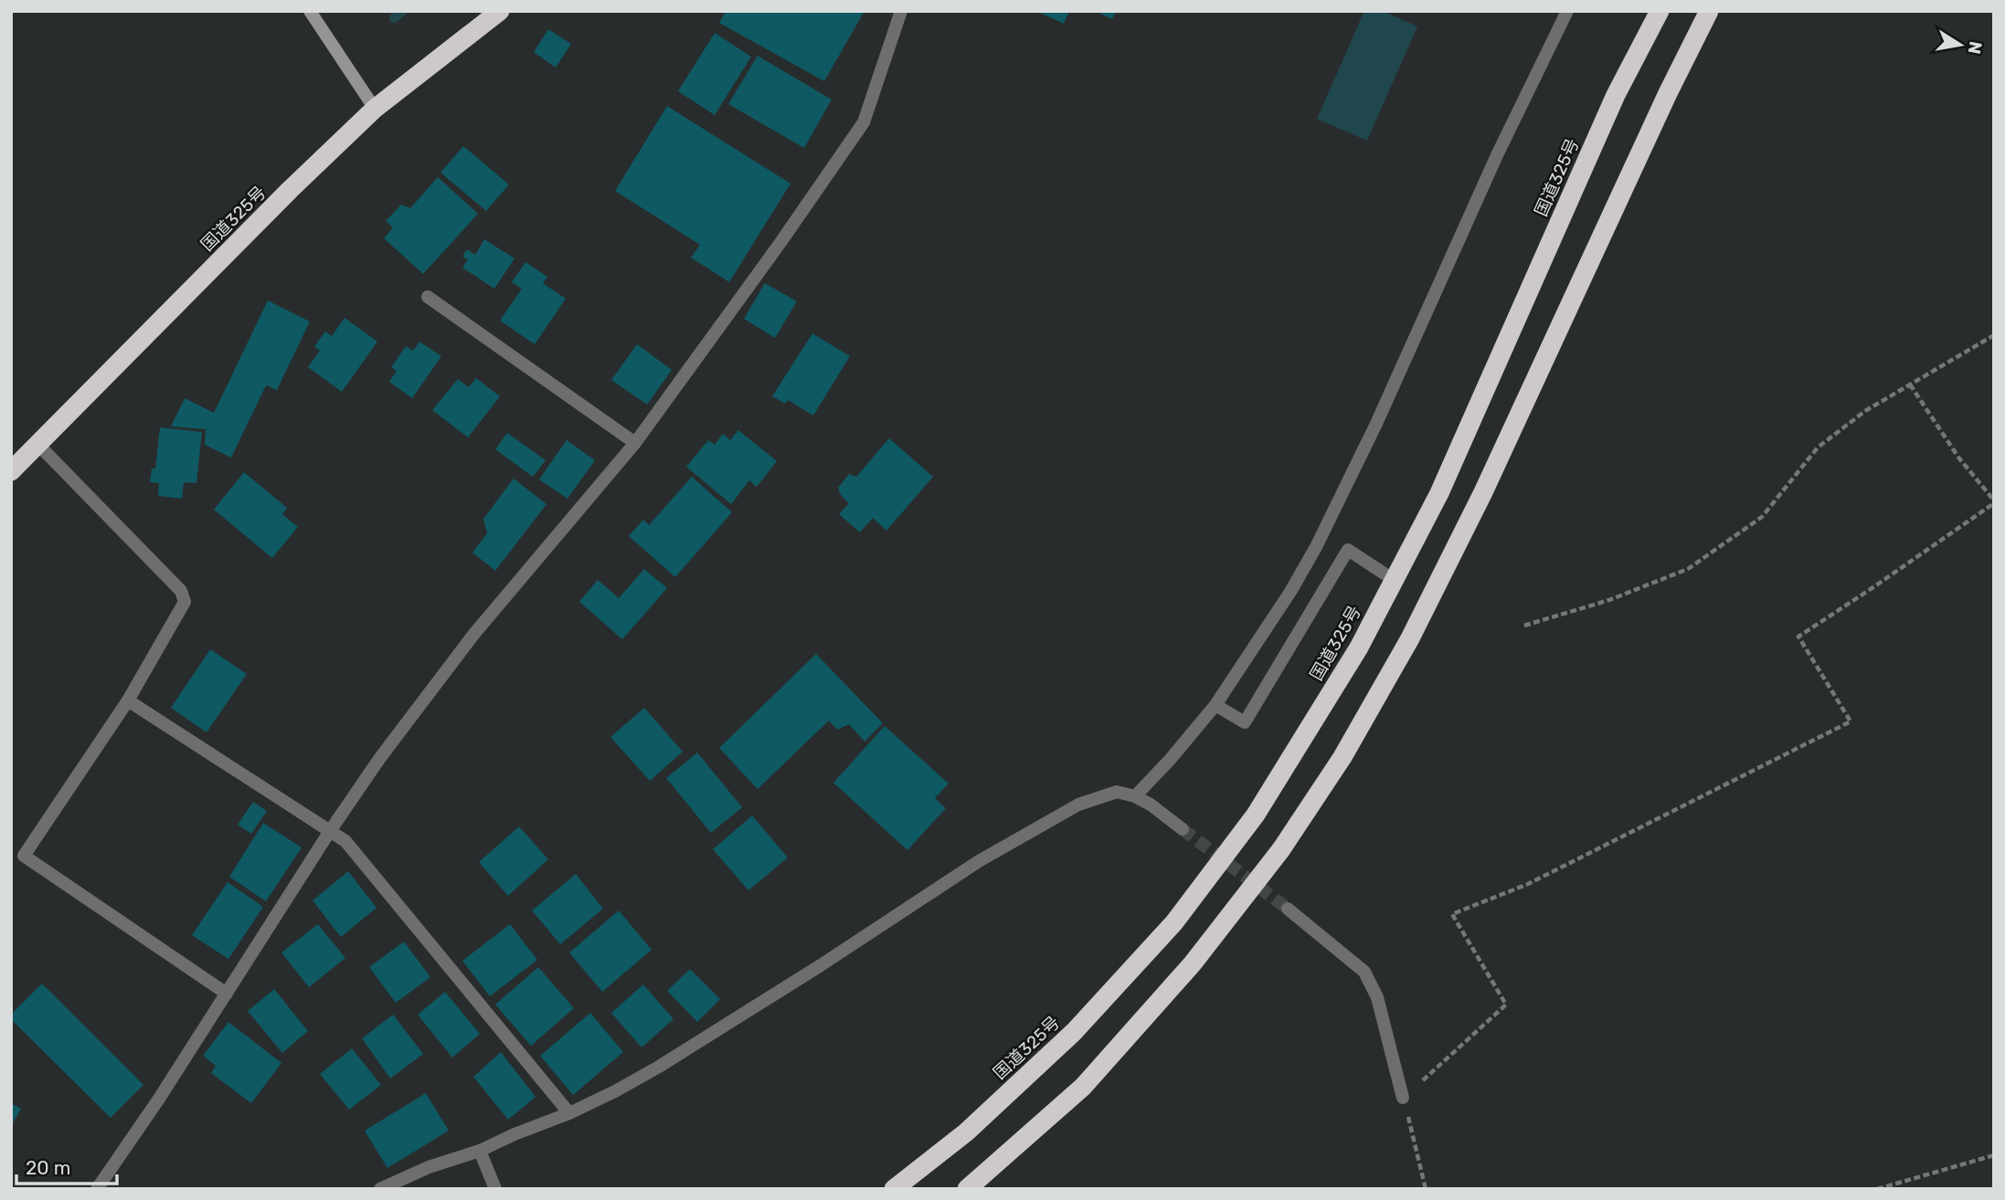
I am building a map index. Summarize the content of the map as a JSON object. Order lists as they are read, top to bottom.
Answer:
{
  "streets": {
    "highway": ["国道325号"]
  },
  "scale_bar": "20 m",
  "north": "right"
}
